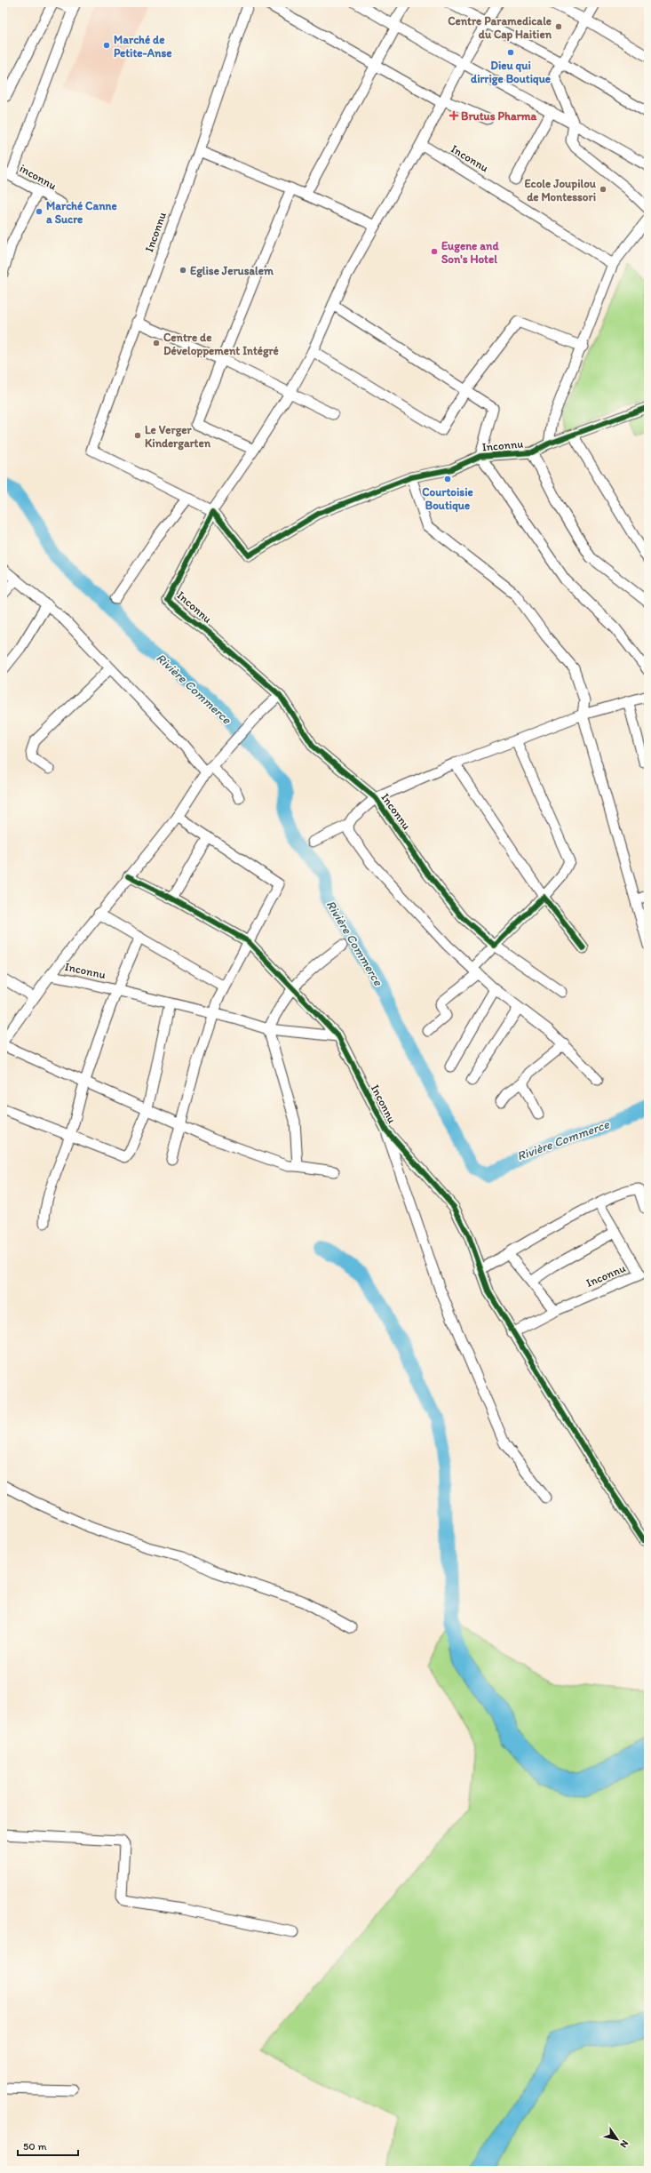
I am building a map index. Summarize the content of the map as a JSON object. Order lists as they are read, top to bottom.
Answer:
{
  "streets": {
    "street": ["Inconnu", "inconnu"]
  },
  "water": ["Rivière Commerce"],
  "places": {
    "other": [
      "Centre Paramedicale du Cap Haitien",
      "Marché de Petite-Anse",
      "Dieu qui dirrige Boutique",
      "Ecole Joupilou de Montessori",
      "Marché Canne a Sucre",
      "Eugene and Son's Hotel",
      "Eglise Jerusalem",
      "Centre de Développement Intégré",
      "Le Verger Kindergarten",
      "Courtoisie Boutique"
    ],
    "health": ["Brutus Pharma"]
  },
  "scale_bar": "50 m",
  "north": "bottom right"
}
